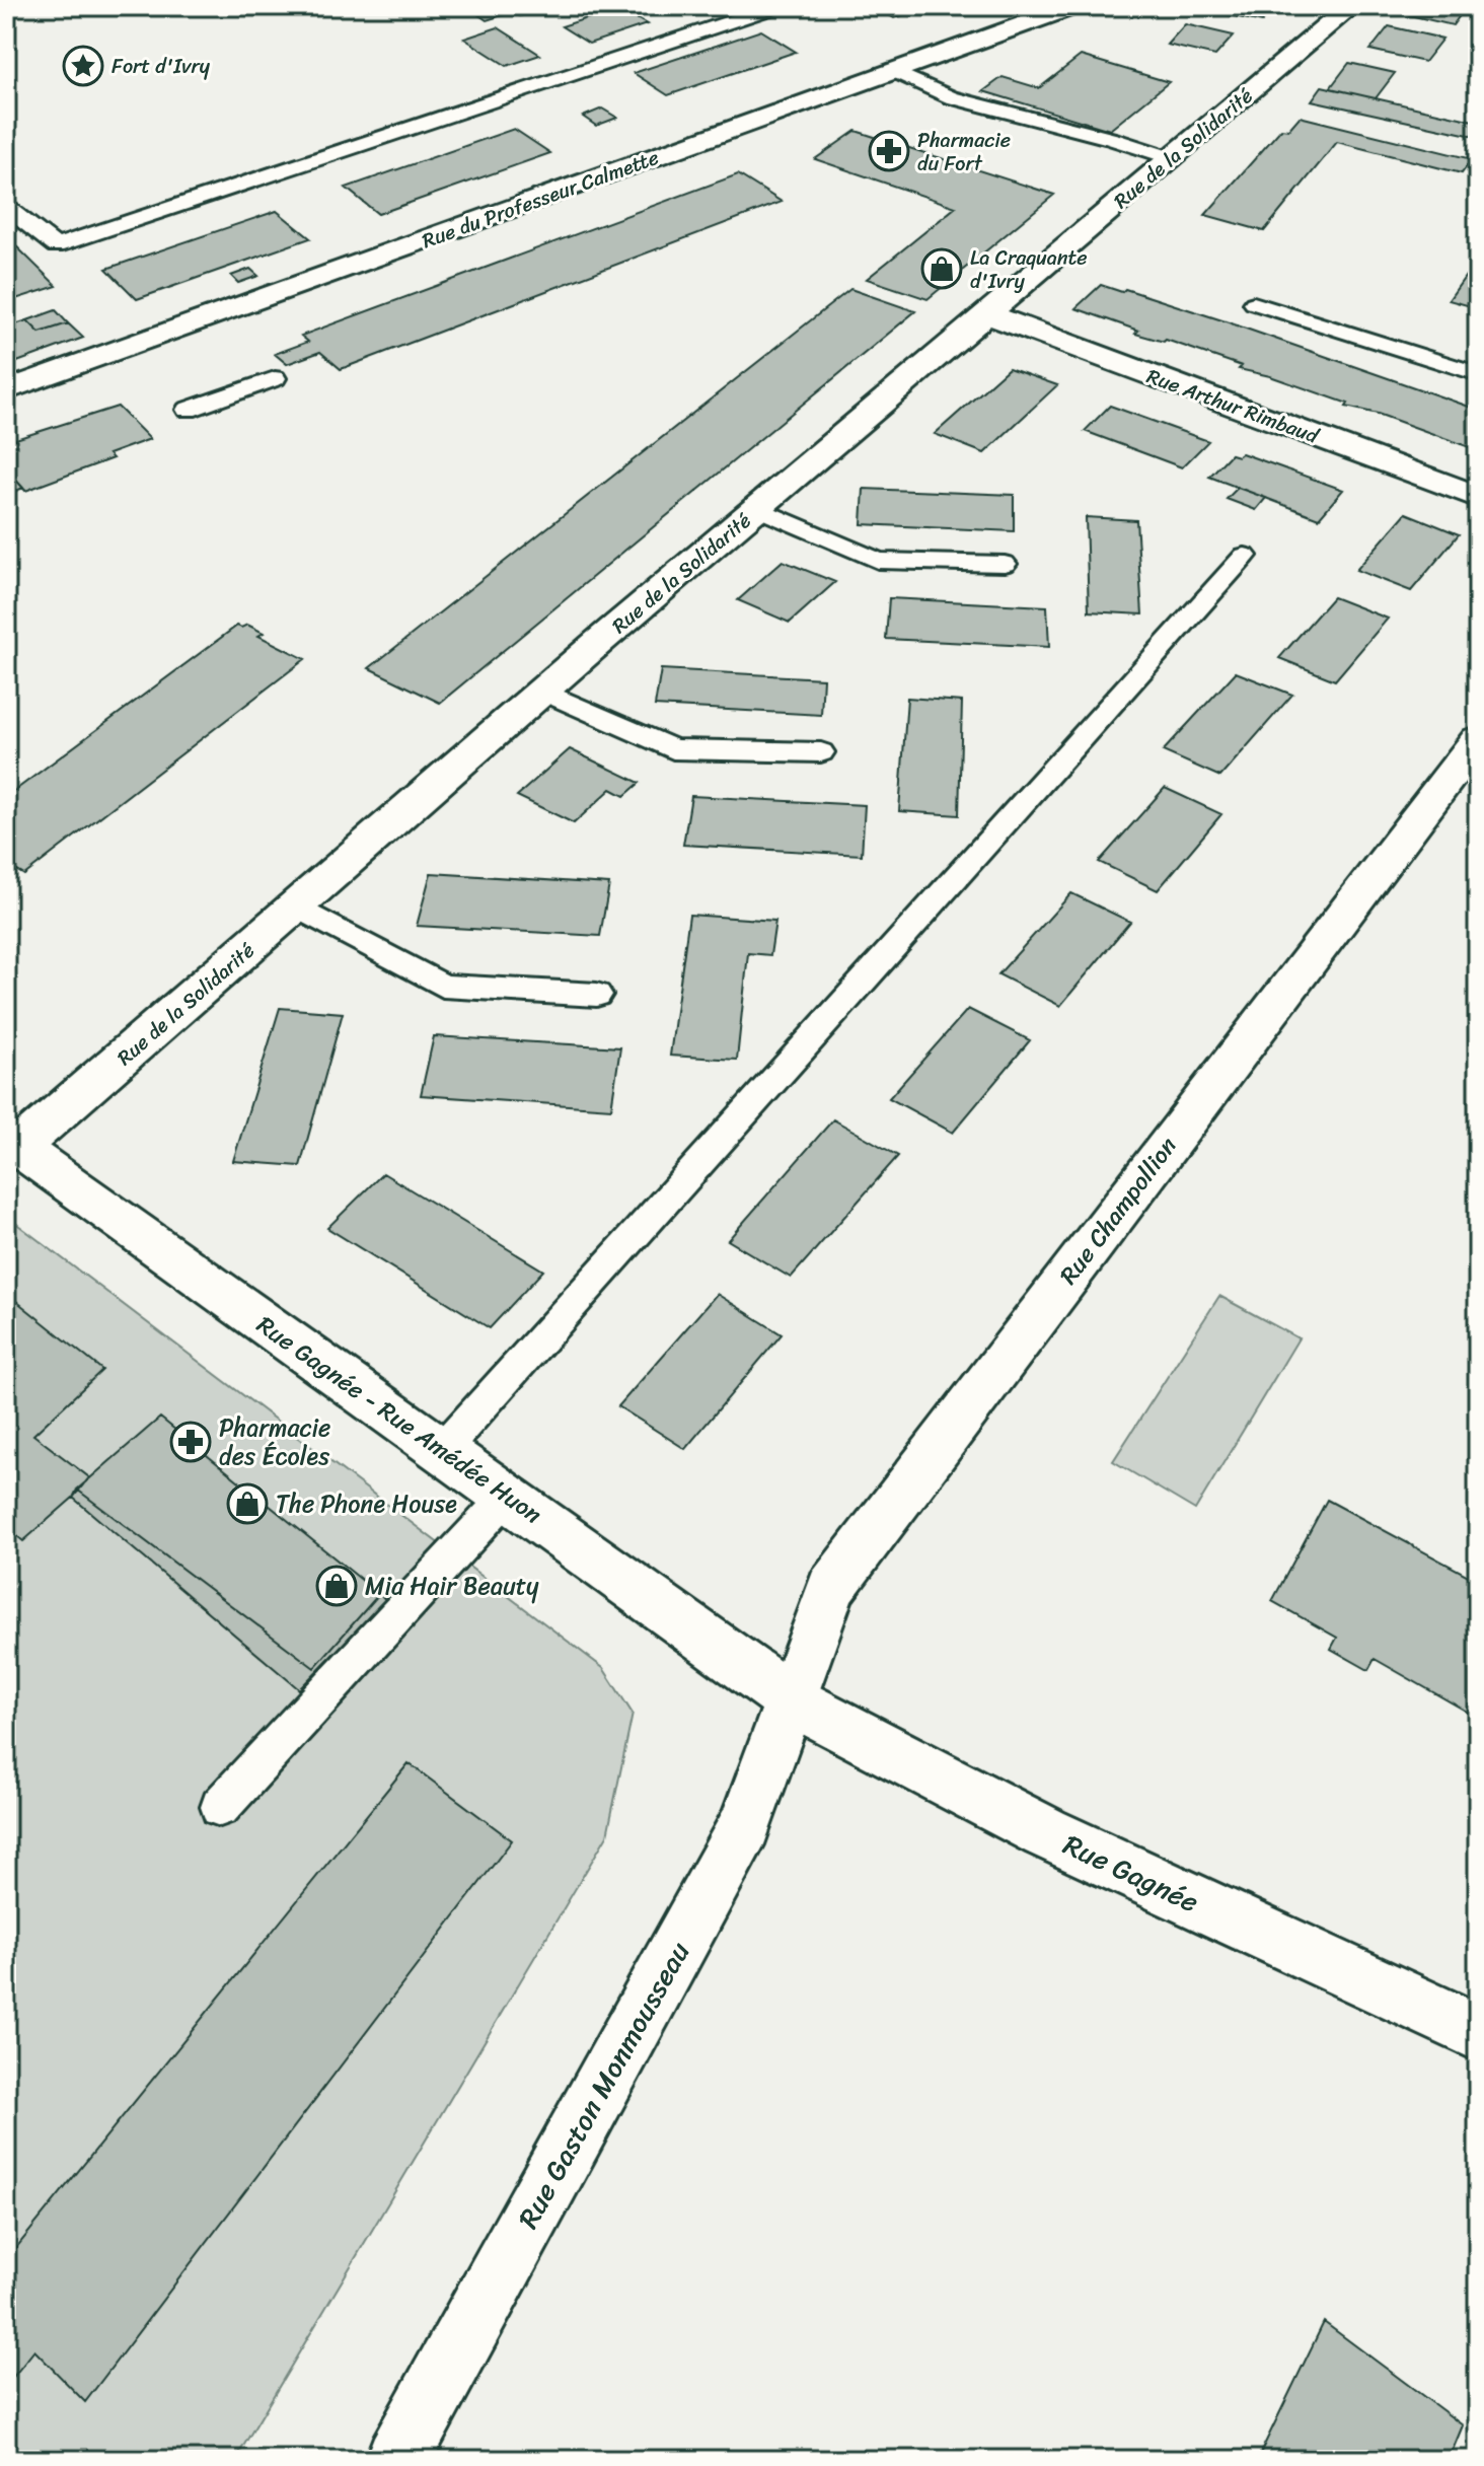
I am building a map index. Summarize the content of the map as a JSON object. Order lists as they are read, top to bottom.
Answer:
{
  "streets": {
    "street": [
      "Rue de la Solidarité",
      "Rue du Professeur Calmette",
      "Rue Arthur Rimbaud",
      "Rue Champollion",
      "Rue Gagnée - Rue Amédée Huon",
      "Rue Gagnée",
      "Rue Gaston Monmousseau"
    ]
  },
  "crossings": [
    ["Rue de la Solidarité", "Rue Arthur Rimbaud"],
    ["Rue de la Solidarité", "Rue Gagnée - Rue Amédée Huon"],
    ["Rue Champollion", "Rue Gagnée - Rue Amédée Huon"],
    ["Rue Champollion", "Rue Gagnée"],
    ["Rue Champollion", "Rue Gaston Monmousseau"],
    ["Rue Gagnée - Rue Amédée Huon", "Rue Gagnée"],
    ["Rue Gagnée - Rue Amédée Huon", "Rue Gaston Monmousseau"],
    ["Rue Gagnée", "Rue Gaston Monmousseau"]
  ],
  "places": {
    "place": ["Fort d'Ivry"],
    "pharmacy": ["Pharmacie du Fort", "Pharmacie des Écoles"],
    "shop": ["La Craquante d'Ivry", "The Phone House", "Mia Hair Beauty"]
  }
}
